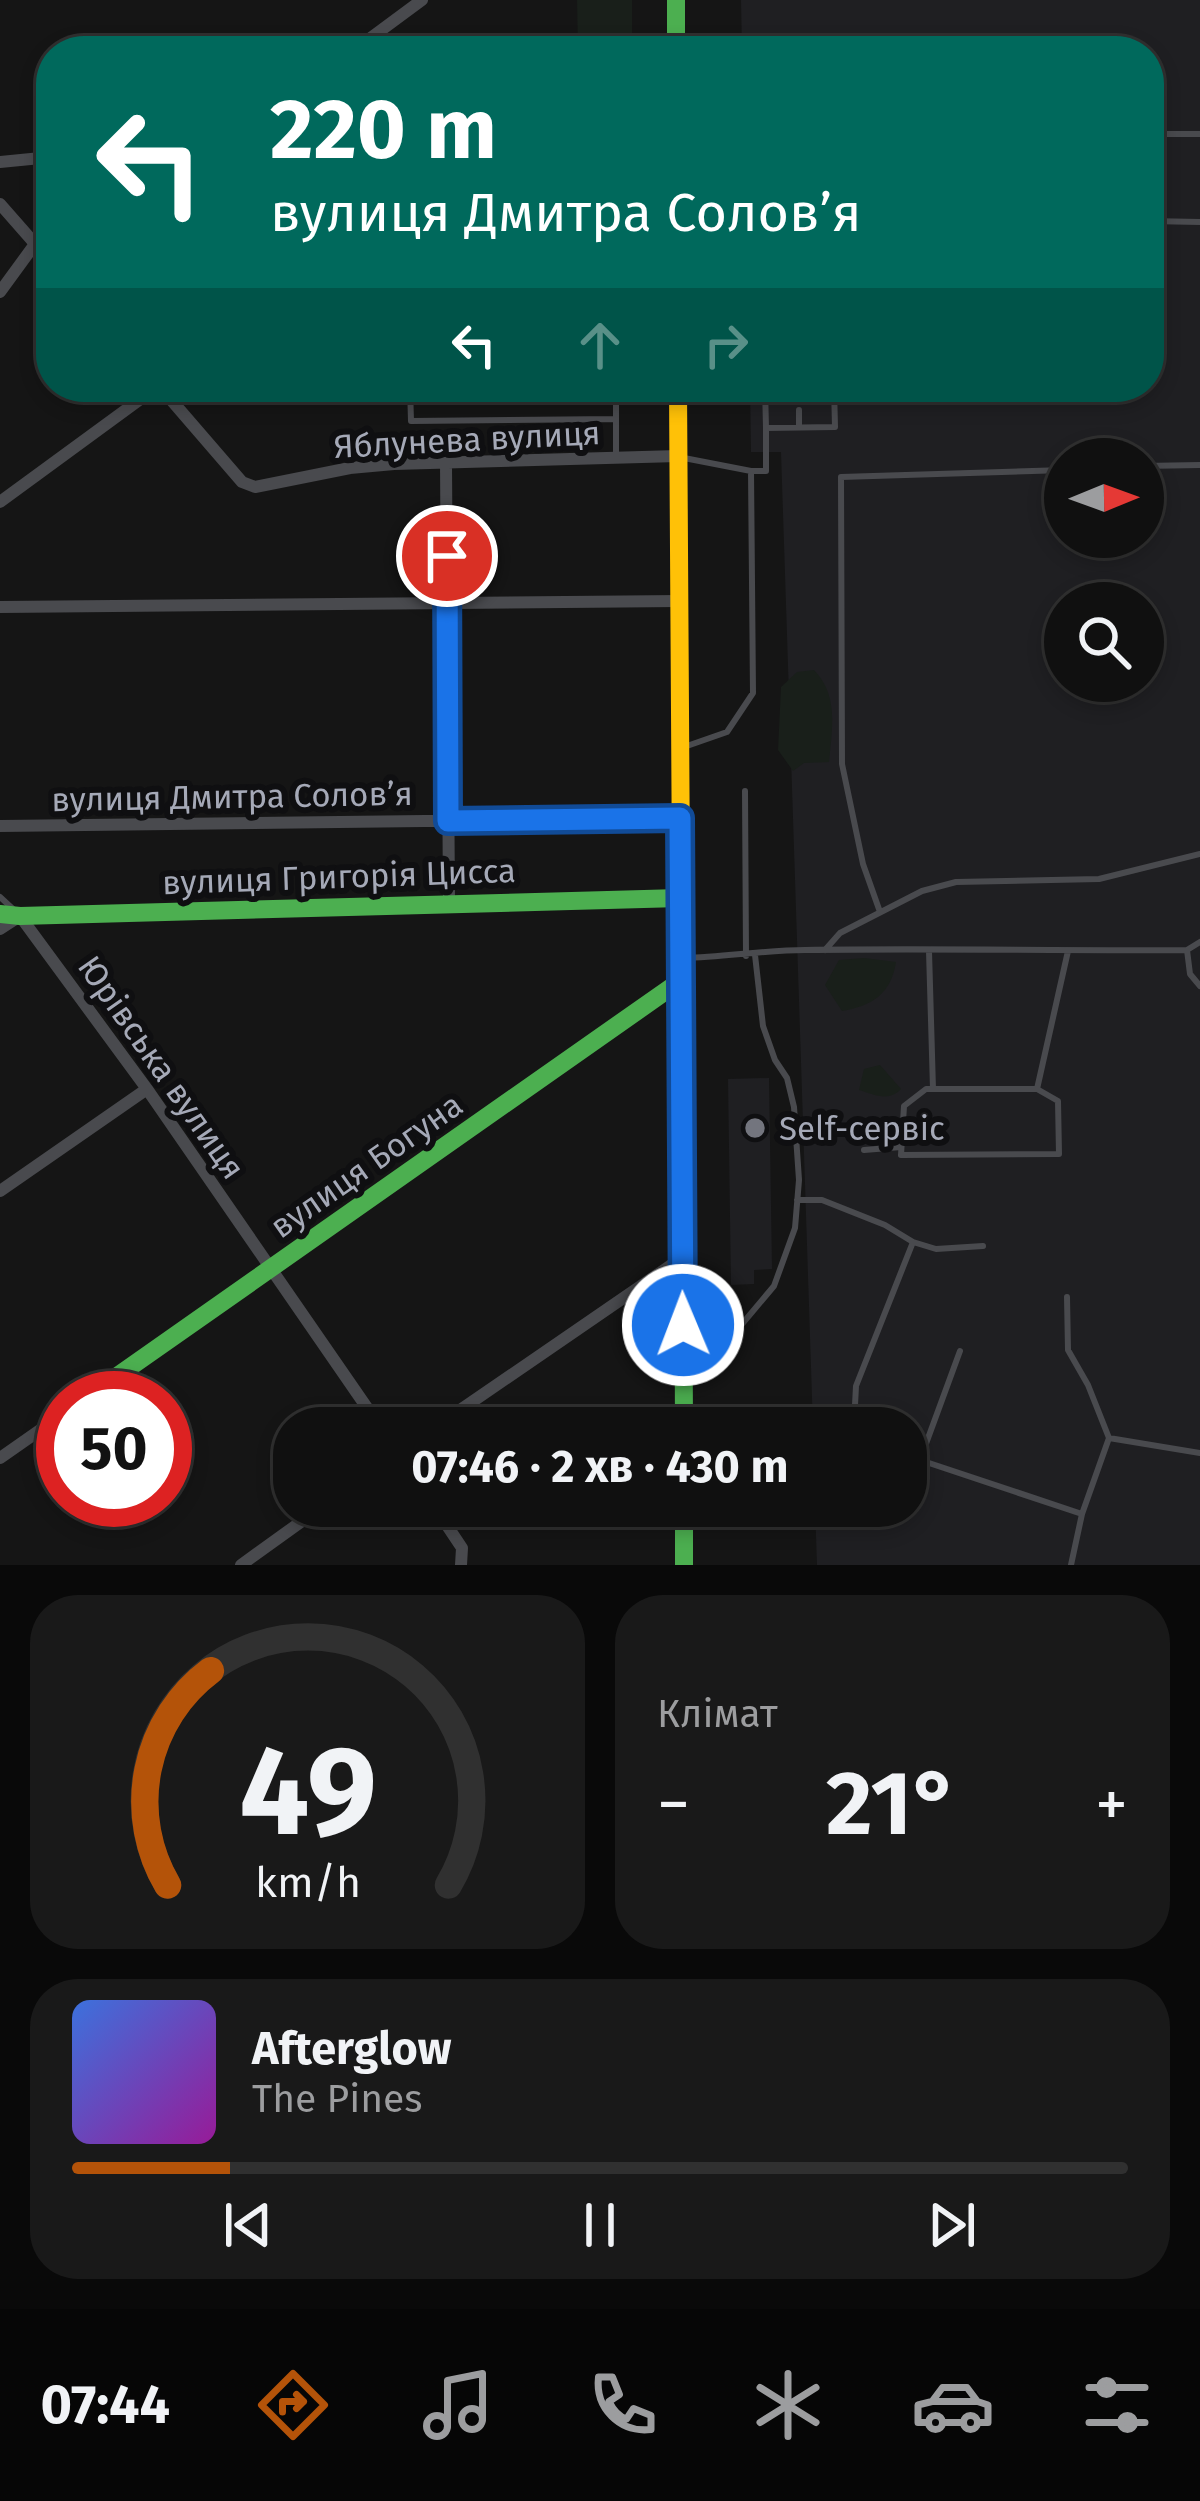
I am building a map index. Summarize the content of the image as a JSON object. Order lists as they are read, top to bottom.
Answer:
{
  "streets": {
    "street": [
      "Яблунева вулиця",
      "вулиця Дмитра Соловʼя",
      "вулиця Григорія Цисса",
      "Юрівська вулиця",
      "вулиця Богуна"
    ]
  },
  "crossings": [
    ["вулиця Григорія Цисса", "Юрівська вулиця"],
    ["Юрівська вулиця", "вулиця Богуна"]
  ],
  "places": ["Self-сервіс"],
  "north": "right",
  "page": {
    "turn": ["220 m", "вулиця Дмитра Соловʼя"],
    "limit": "50",
    "trip": "07:46 · 2 хв · 430 m",
    "tile": "Клімат",
    "heat": ["−", "21°", "+"],
    "song": ["Afterglow", "The Pines"],
    "tabs": "07:44",
    "gauge": ["49", "km/h"]
  }
}
